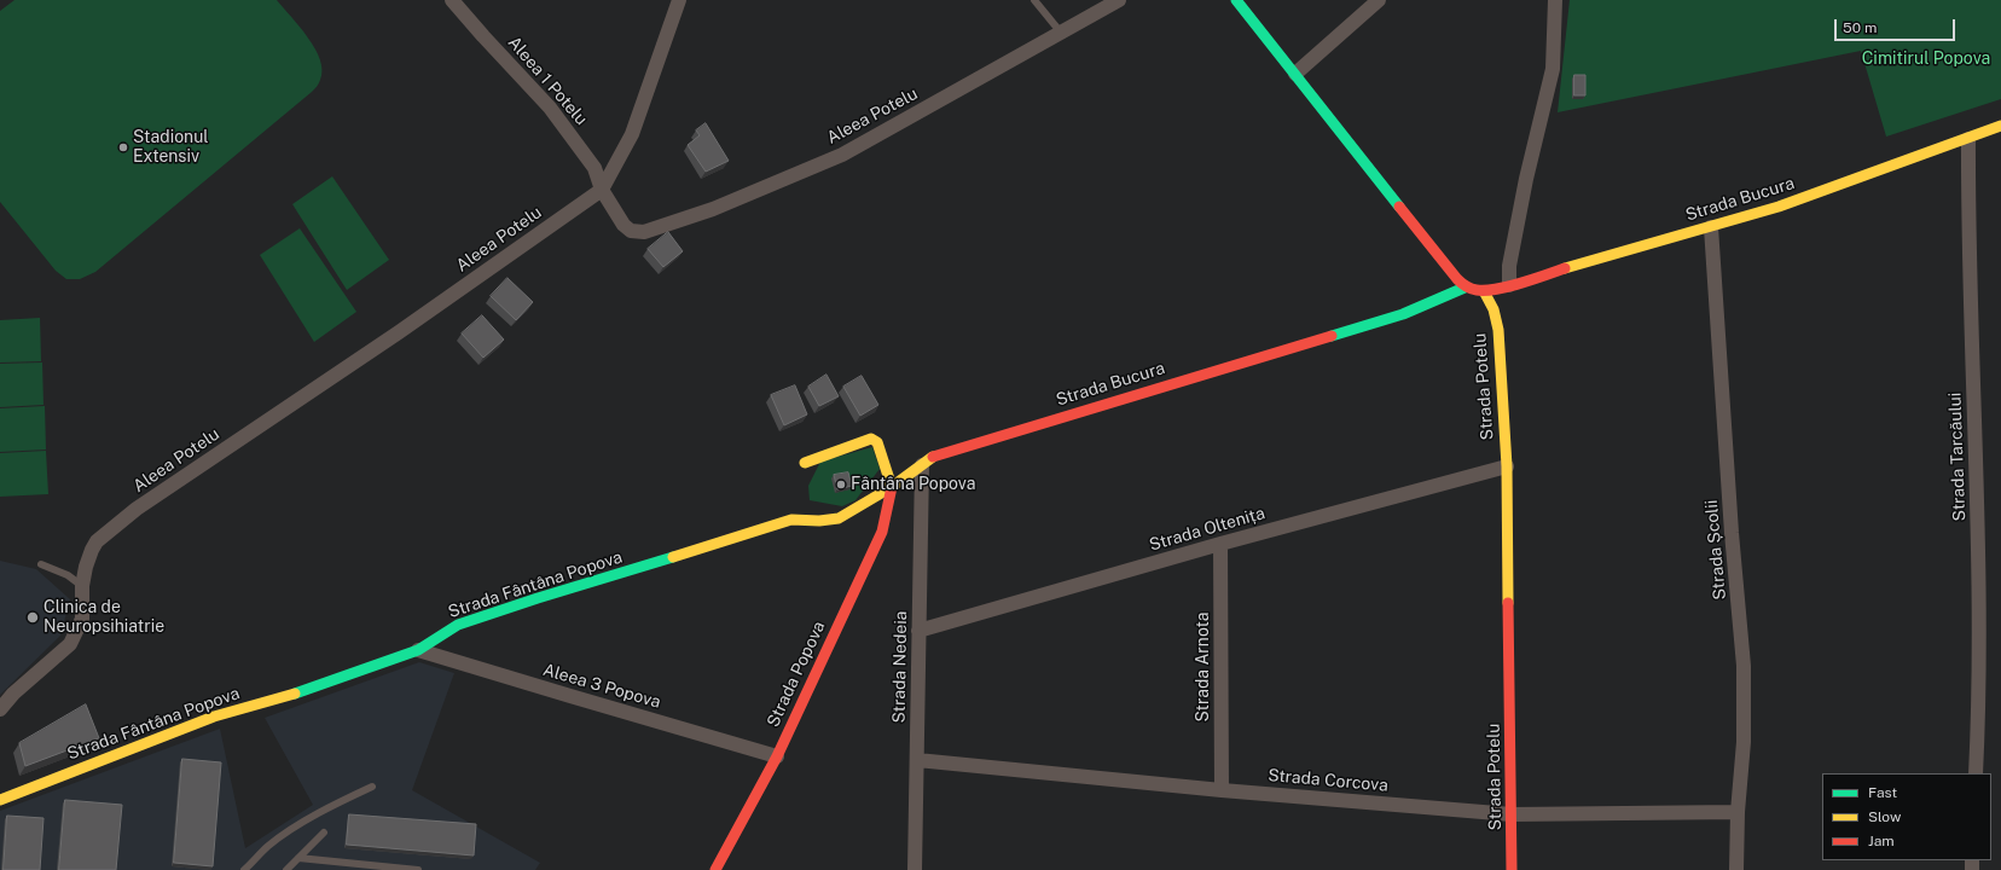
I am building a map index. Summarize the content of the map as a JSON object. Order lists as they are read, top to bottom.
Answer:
{
  "streets": {
    "street": [
      "Aleea 1 Potelu",
      "Aleea Potelu",
      "Strada Bucura",
      "Strada Potelu",
      "Strada Tarcăului",
      "Strada Oltenița",
      "Strada Școlii",
      "Strada Fântâna Popova",
      "Strada Nedeia",
      "Strada Arnota",
      "Strada Popova",
      "Aleea 3 Popova",
      "Strada Corcova"
    ]
  },
  "crossings": [
    ["Aleea 1 Potelu", "Aleea Potelu"],
    ["Strada Bucura", "Strada Potelu"],
    ["Strada Bucura", "Strada Tarcăului"],
    ["Strada Bucura", "Strada Școlii"],
    ["Strada Bucura", "Strada Fântâna Popova"],
    ["Strada Bucura", "Strada Nedeia"],
    ["Strada Bucura", "Strada Popova"],
    ["Strada Potelu", "Strada Oltenița"],
    ["Strada Potelu", "Strada Corcova"],
    ["Strada Oltenița", "Strada Nedeia"],
    ["Strada Oltenița", "Strada Arnota"],
    ["Strada Școlii", "Strada Corcova"],
    ["Strada Fântâna Popova", "Strada Popova"],
    ["Strada Fântâna Popova", "Aleea 3 Popova"],
    ["Strada Nedeia", "Strada Corcova"],
    ["Strada Arnota", "Strada Corcova"],
    ["Strada Popova", "Aleea 3 Popova"]
  ],
  "parks": ["Cimitirul Popova"],
  "places": ["Stadionul Extensiv", "Fântâna Popova", "Clinica de Neuropsihiatrie"],
  "legend": ["Fast", "Slow", "Jam"],
  "scale_bar": "50 m"
}
